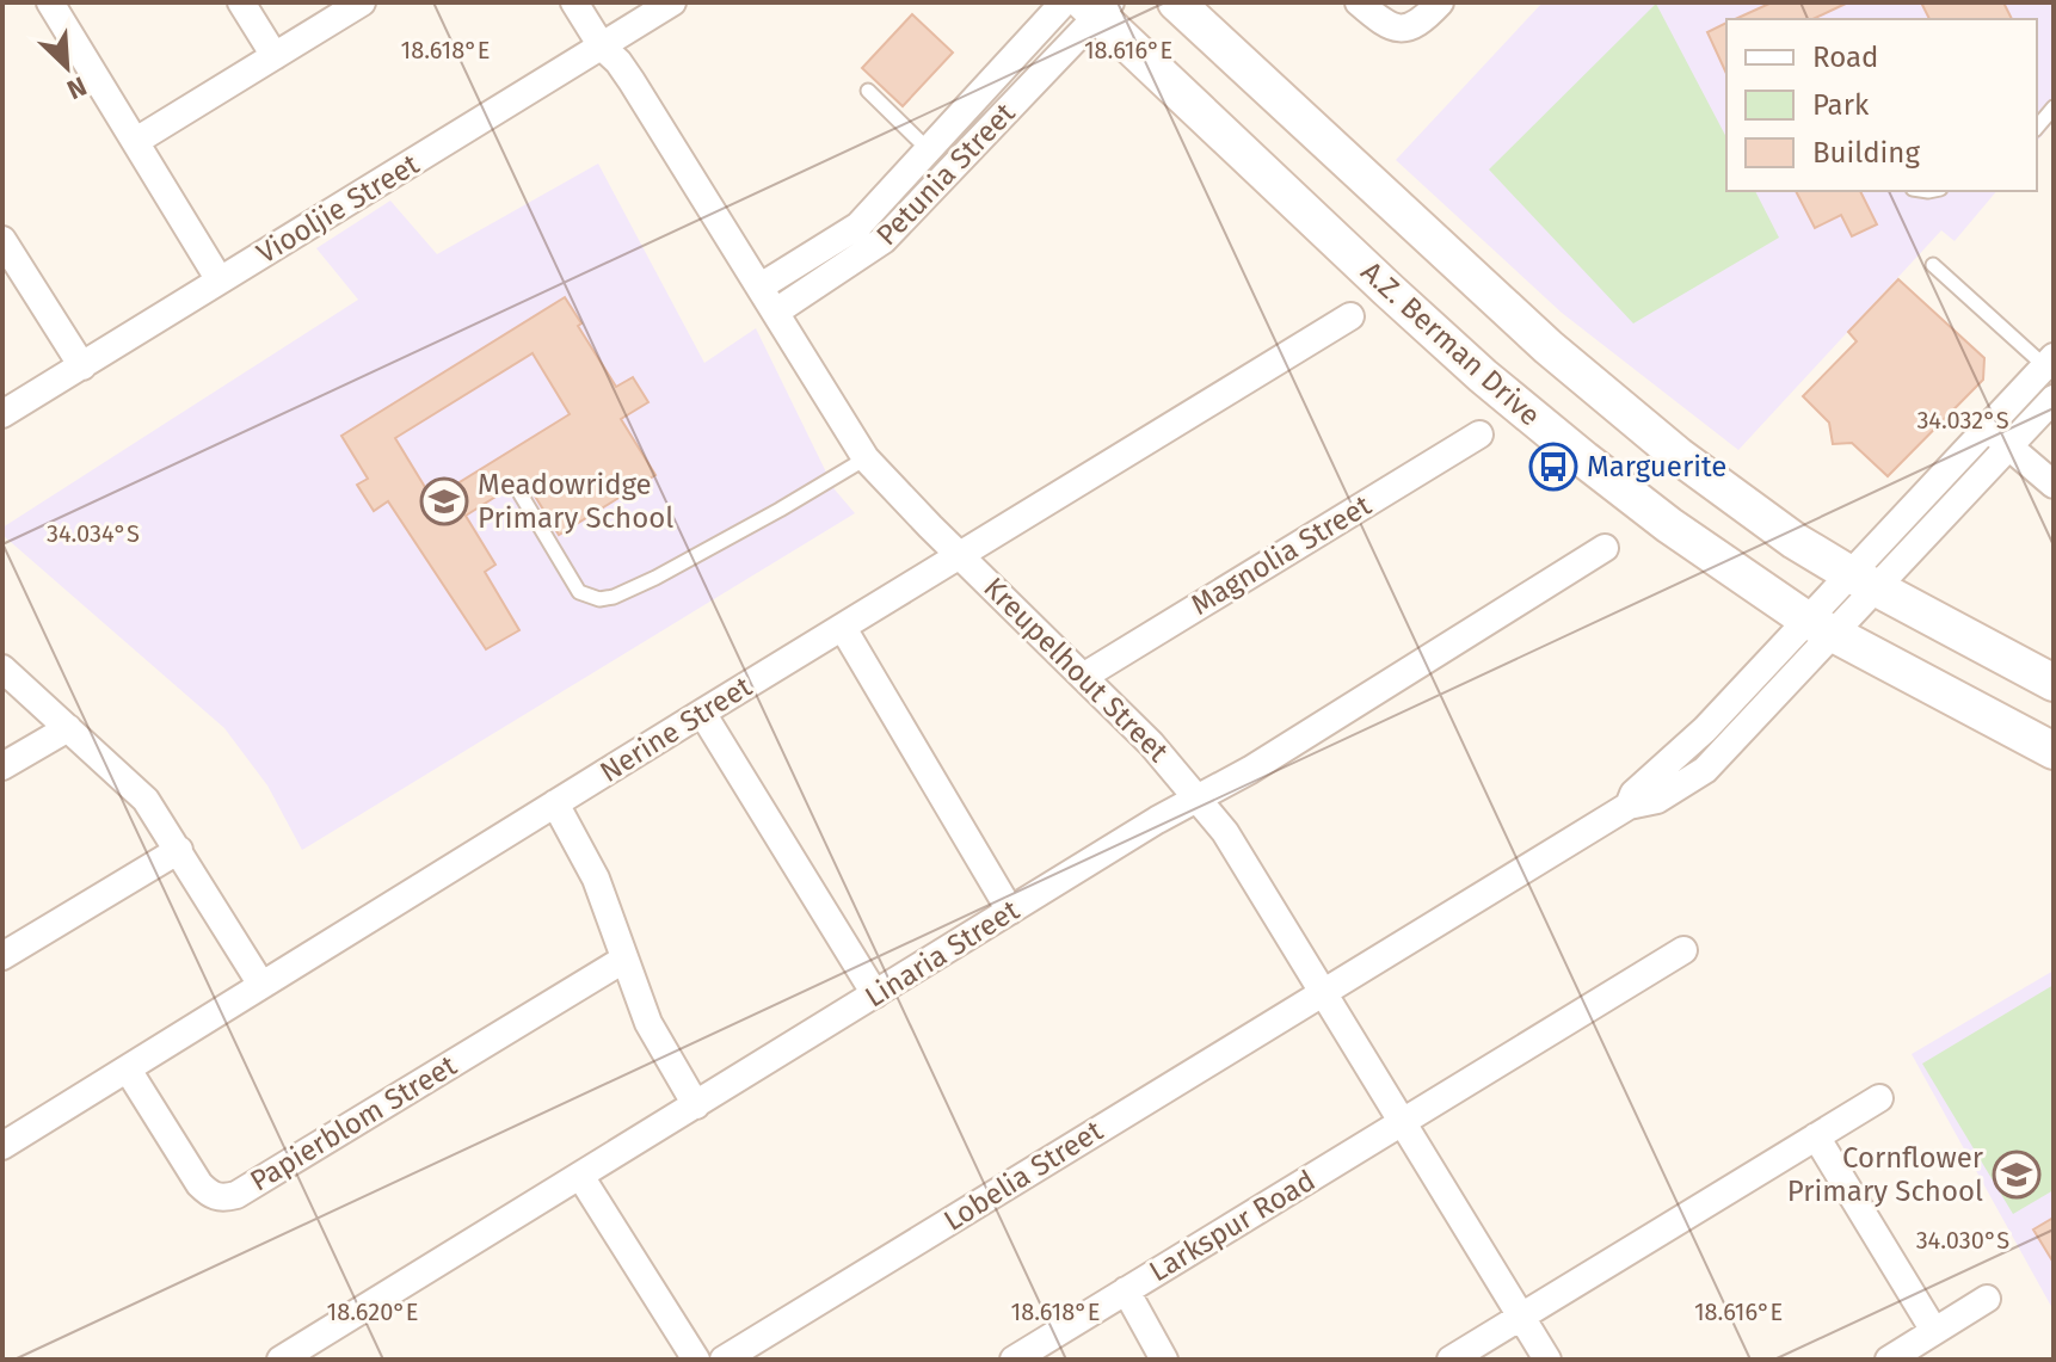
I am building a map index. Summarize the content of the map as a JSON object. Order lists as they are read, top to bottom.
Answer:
{
  "streets": {
    "main road": ["A.Z. Berman Drive"],
    "street": [
      "Petunia Street",
      "Viooljie Street",
      "Magnolia Street",
      "Kreupelhout Street",
      "Nerine Street",
      "Linaria Street",
      "Papierblom Street",
      "Lobelia Street",
      "Larkspur Road"
    ]
  },
  "crossings": [
    ["Petunia Street", "A.Z. Berman Drive"],
    ["Petunia Street", "Kreupelhout Street"],
    ["Viooljie Street", "Kreupelhout Street"],
    ["Magnolia Street", "Kreupelhout Street"],
    ["Kreupelhout Street", "Nerine Street"],
    ["Kreupelhout Street", "Linaria Street"],
    ["Kreupelhout Street", "Lobelia Street"],
    ["Kreupelhout Street", "Larkspur Road"],
    ["Nerine Street", "Papierblom Street"]
  ],
  "places": {
    "bus stop": ["Marguerite"],
    "school or university": ["Meadowridge Primary School", "Cornflower Primary School"]
  },
  "legend": ["Road", "Park", "Building"],
  "north": "bottom right",
  "coordinates": [
    "18.618°E",
    "18.616°E",
    "34.032°S",
    "34.034°S",
    "34.030°S",
    "18.620°E"
  ]
}
